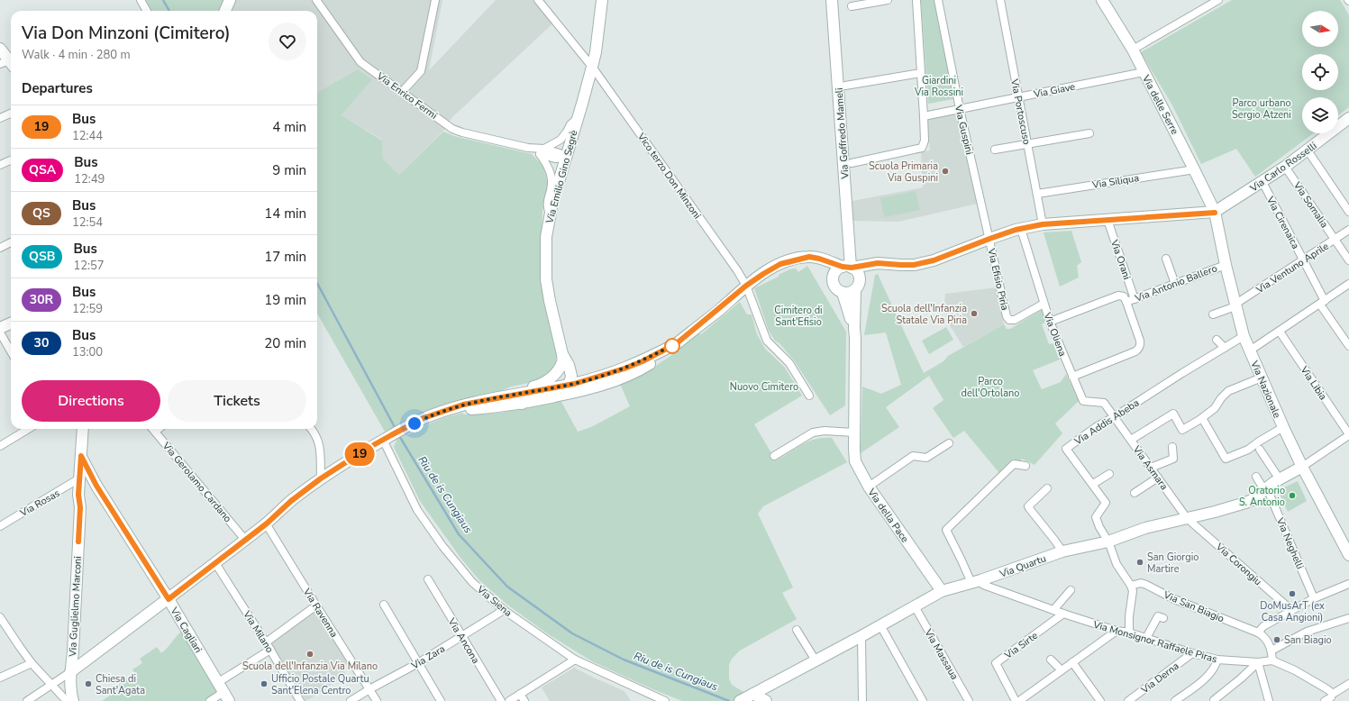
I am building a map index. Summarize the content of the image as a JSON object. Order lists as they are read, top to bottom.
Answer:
{
  "streets": {
    "street": [
      "Via Giave",
      "Via Enrico Fermi",
      "Via delle Serre",
      "Via Portoscuso",
      "Via Guspini",
      "Via Goffredo Mameli",
      "Via Carlo Rosselli",
      "Vico terzo Don Minzoni",
      "Via Emilio Gino Segrè",
      "Via Siliqua",
      "Via Somalia",
      "Via Cirenaica",
      "Via Orani",
      "Via Ventuno Aprile",
      "Via Efisio Piria",
      "Via Antonio Ballero",
      "Via Oliena",
      "Via Libia",
      "Via Nazionale",
      "Via Addis Abeba",
      "Via Asmara",
      "Via Gerolamo Cardano",
      "Via Rosas",
      "Via della Pace",
      "Via Neghelli",
      "Via Corongiu",
      "Via Quartu",
      "Via Siena",
      "Via Guglielmo Marconi",
      "Via San Biagio",
      "Via Ravenna",
      "Via Cagliari",
      "Via Milano",
      "Via Ancona",
      "Via Monsignor Raffaele Piras",
      "Via Sirte",
      "Via Massaua",
      "Via Zara",
      "Via Derna"
    ]
  },
  "crossings": [
    ["Via Giave", "Via delle Serre"],
    ["Via Giave", "Via Portoscuso"],
    ["Via Giave", "Via Guspini"],
    ["Via Enrico Fermi", "Via Emilio Gino Segrè"],
    ["Via delle Serre", "Via Carlo Rosselli"],
    ["Via delle Serre", "Via Siliqua"],
    ["Via delle Serre", "Via Nazionale"],
    ["Via Portoscuso", "Via Siliqua"],
    ["Via Guspini", "Via Efisio Piria"],
    ["Via Goffredo Mameli", "Via della Pace"],
    ["Via Carlo Rosselli", "Via Somalia"],
    ["Via Carlo Rosselli", "Via Cirenaica"],
    ["Via Carlo Rosselli", "Via Nazionale"],
    ["Vico terzo Don Minzoni", "Via Emilio Gino Segrè"],
    ["Via Somalia", "Via Ventuno Aprile"],
    ["Via Cirenaica", "Via Ventuno Aprile"],
    ["Via Orani", "Via Antonio Ballero"],
    ["Via Ventuno Aprile", "Via Nazionale"],
    ["Via Efisio Piria", "Via Oliena"],
    ["Via Antonio Ballero", "Via Oliena"],
    ["Via Antonio Ballero", "Via Nazionale"],
    ["Via Oliena", "Via Addis Abeba"],
    ["Via Oliena", "Via Asmara"],
    ["Via Nazionale", "Via Addis Abeba"],
    ["Via Nazionale", "Via Quartu"],
    ["Via Addis Abeba", "Via Asmara"],
    ["Via Addis Abeba", "Via Quartu"],
    ["Via Asmara", "Via Corongiu"],
    ["Via Asmara", "Via Quartu"],
    ["Via Rosas", "Via Guglielmo Marconi"],
    ["Via della Pace", "Via Quartu"],
    ["Via Neghelli", "Via Quartu"],
    ["Via Corongiu", "Via Quartu"],
    ["Via Quartu", "Via Monsignor Raffaele Piras"],
    ["Via Quartu", "Via Massaua"],
    ["Via Siena", "Via Zara"],
    ["Via Guglielmo Marconi", "Via Cagliari"],
    ["Via Ravenna", "Via Zara"],
    ["Via Ancona", "Via Zara"],
    ["Via Monsignor Raffaele Piras", "Via Sirte"],
    ["Via Monsignor Raffaele Piras", "Via Derna"]
  ],
  "water": ["Riu de is Cungiaus"],
  "parks": [
    "Giardini Via Rossini",
    "Parco urbano Sergio Atzeni",
    "Cimitero di Sant'Efisio",
    "Parco dell'Ortolano",
    "Nuovo Cimitero"
  ],
  "places": [
    "Scuola Primaria Via Guspini",
    "Scuola dell'Infanzia Statale Via Piria",
    "Oratorio S. Antonio",
    "San Giorgio Martire",
    "DoMusArT (ex Casa Angioni)",
    "San Biagio",
    "Scuola dell'Infanzia Via Milano",
    "Chiesa di Sant'Agata",
    "Ufficio Postale Quartu Sant'Elena Centro"
  ],
  "lines": ["bus line 19"],
  "north": "right",
  "page": {
    "on_map": "19",
    "heading": [
      ["Via Don Minzoni (Cimitero)", "Walk · 4 min · 280 m"],
      "Departures"
    ],
    "list": [
      {
        "mark": "19",
        "name": "Bus",
        "note": "12:44",
        "value": "4 min"
      },
      {
        "mark": "QSA",
        "name": "Bus",
        "note": "12:49",
        "value": "9 min"
      },
      {
        "mark": "QS",
        "name": "Bus",
        "note": "12:54",
        "value": "14 min"
      },
      {
        "mark": "QSB",
        "name": "Bus",
        "note": "12:57",
        "value": "17 min"
      },
      {
        "mark": "30R",
        "name": "Bus",
        "note": "12:59",
        "value": "19 min"
      },
      {
        "mark": "30",
        "name": "Bus",
        "note": "13:00",
        "value": "20 min"
      }
    ],
    "buttons": ["Directions", "Tickets"]
  }
}
